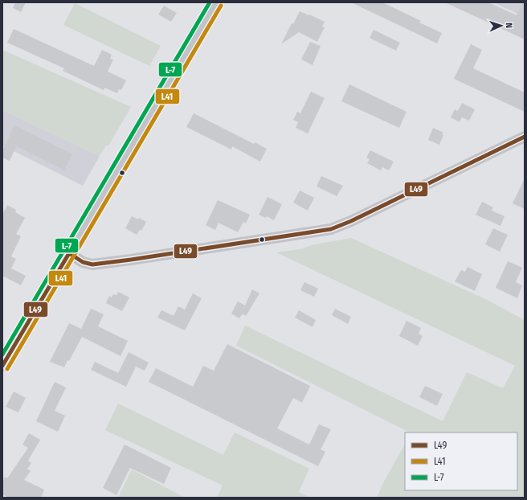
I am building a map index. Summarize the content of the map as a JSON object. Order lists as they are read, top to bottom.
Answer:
{
  "lines": ["transit line L-7", "transit line L41", "transit line L49"],
  "legend": ["L49", "L41", "L-7"],
  "north": "right"
}
